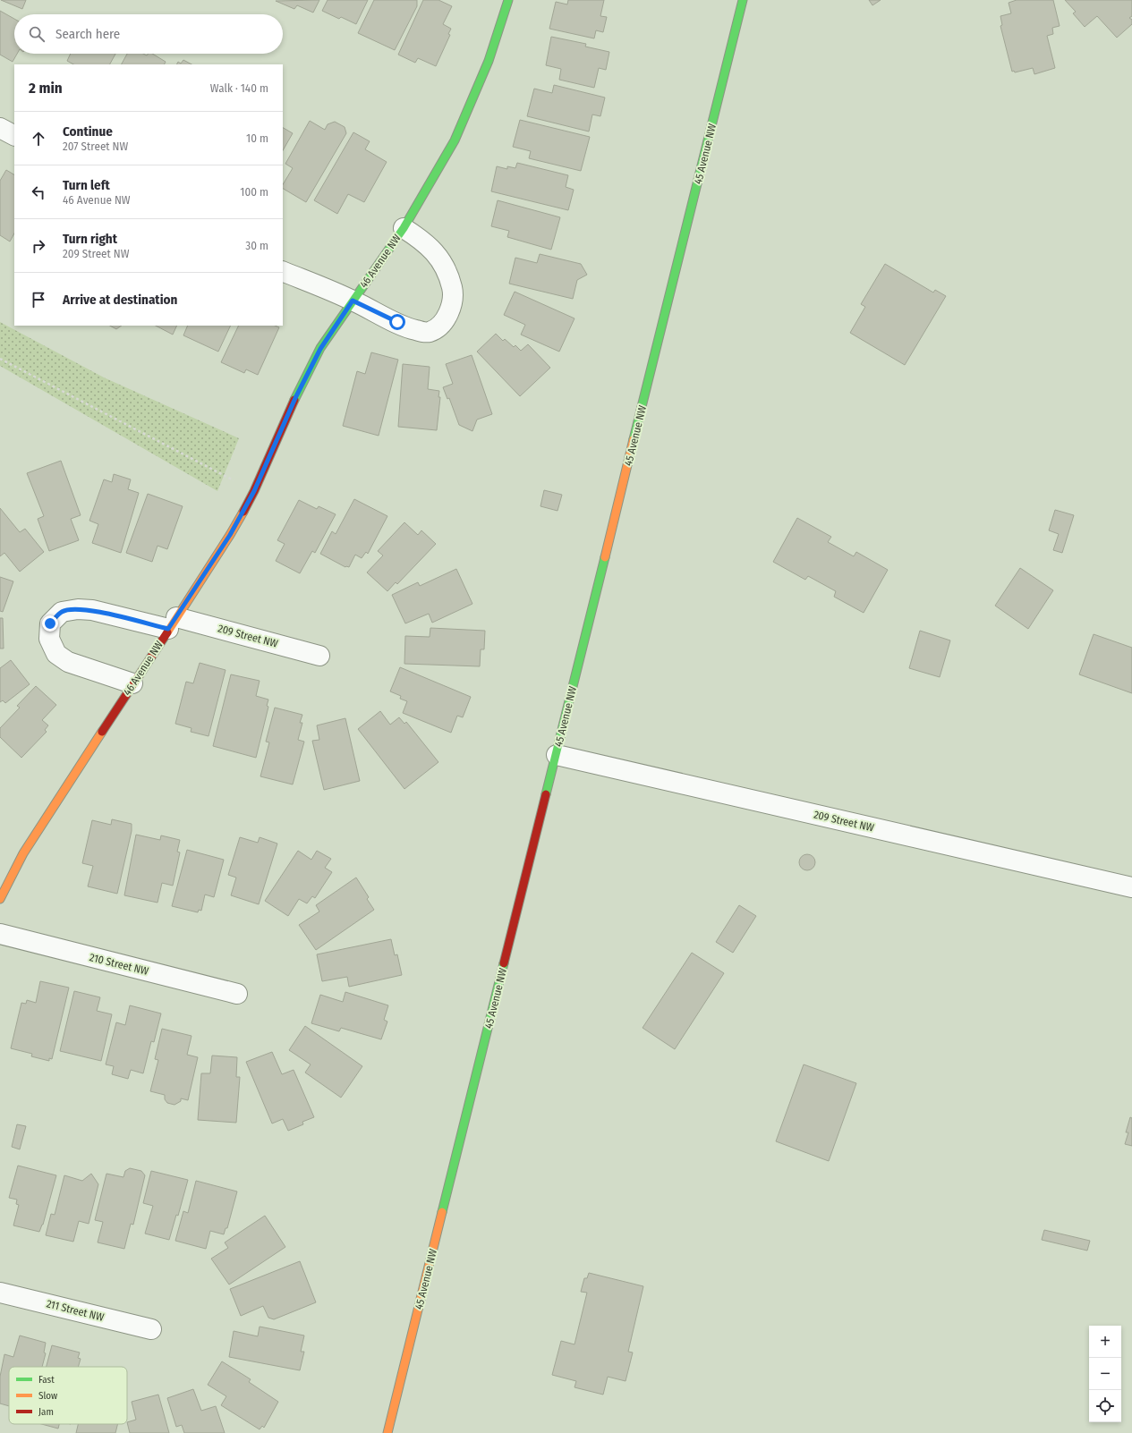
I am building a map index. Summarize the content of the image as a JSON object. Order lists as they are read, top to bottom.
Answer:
{
  "streets": {
    "street": [
      "45 Avenue NW",
      "46 Avenue NW",
      "209 Street NW",
      "210 Street NW",
      "211 Street NW"
    ]
  },
  "crossings": [
    ["45 Avenue NW", "209 Street NW"],
    ["46 Avenue NW", "209 Street NW"]
  ],
  "legend": ["Fast", "Slow", "Jam"],
  "page": {
    "search": "Search here",
    "heading": ["2 min", "Walk · 140 m"],
    "list": [
      ["Continue", "207 Street NW", "10 m"],
      ["Turn left", "46 Avenue NW", "100 m"],
      ["Turn right", "209 Street NW", "30 m"],
      "Arrive at destination"
    ],
    "map_buttons": ["+", "−"]
  }
}
